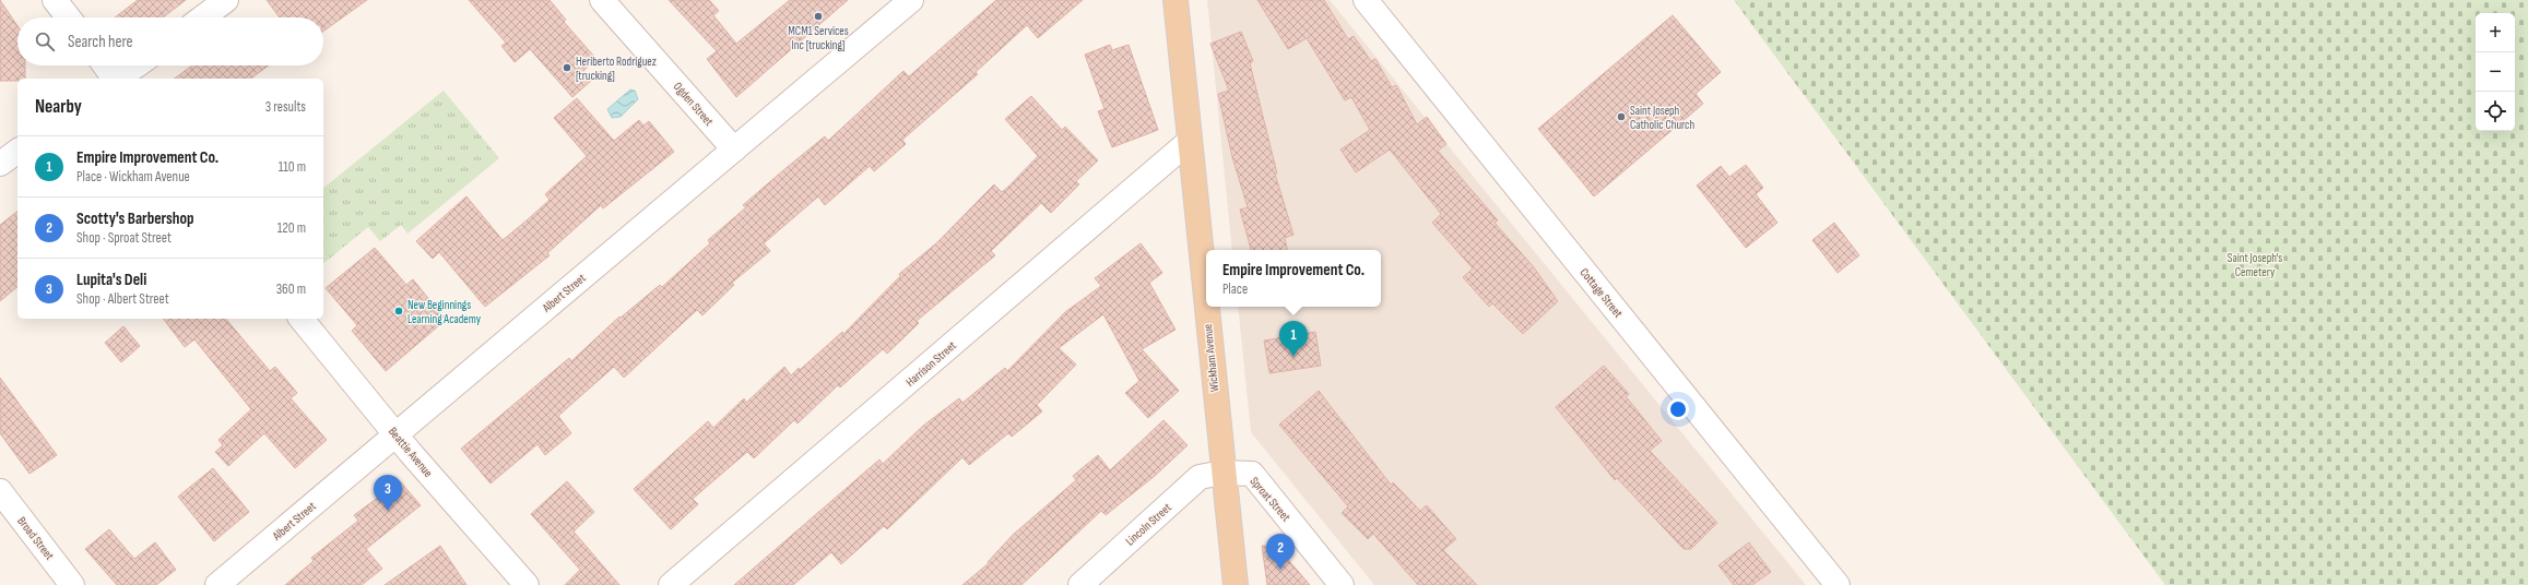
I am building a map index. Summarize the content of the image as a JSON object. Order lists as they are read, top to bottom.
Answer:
{
  "streets": {
    "main road": ["Wickham Avenue"],
    "street": [
      "Ogden Street",
      "Albert Street",
      "Cottage Street",
      "Harrison Street",
      "Beattie Avenue",
      "Sproat Street",
      "Lincoln Street",
      "Broad Street"
    ]
  },
  "crossings": [
    ["Ogden Street", "Albert Street"],
    ["Albert Street", "Beattie Avenue"],
    ["Wickham Avenue", "Harrison Street"],
    ["Wickham Avenue", "Sproat Street"],
    ["Wickham Avenue", "Lincoln Street"],
    ["Sproat Street", "Lincoln Street"]
  ],
  "parks": ["Saint Joseph's Cemetery"],
  "places": [
    "MCM1 Services Inc [trucking]",
    "Heriberto Rodriguez [trucking]",
    "Saint Joseph Catholic Church",
    "New Beginnings Learning Academy"
  ],
  "page": {
    "map_buttons": ["+", "−"],
    "search": "Search here",
    "heading": ["Nearby", "3 results"],
    "list": [
      {
        "mark": "1",
        "name": "Empire Improvement Co.",
        "note": "Place · Wickham Avenue",
        "value": "110 m"
      },
      {
        "mark": "2",
        "name": "Scotty's Barbershop",
        "note": "Shop · Sproat Street",
        "value": "120 m"
      },
      {
        "mark": "3",
        "name": "Lupita's Deli",
        "note": "Shop · Albert Street",
        "value": "360 m"
      }
    ],
    "popup": ["Empire Improvement Co.", "Place"],
    "pins": ["1", "3", "2"]
  }
}
